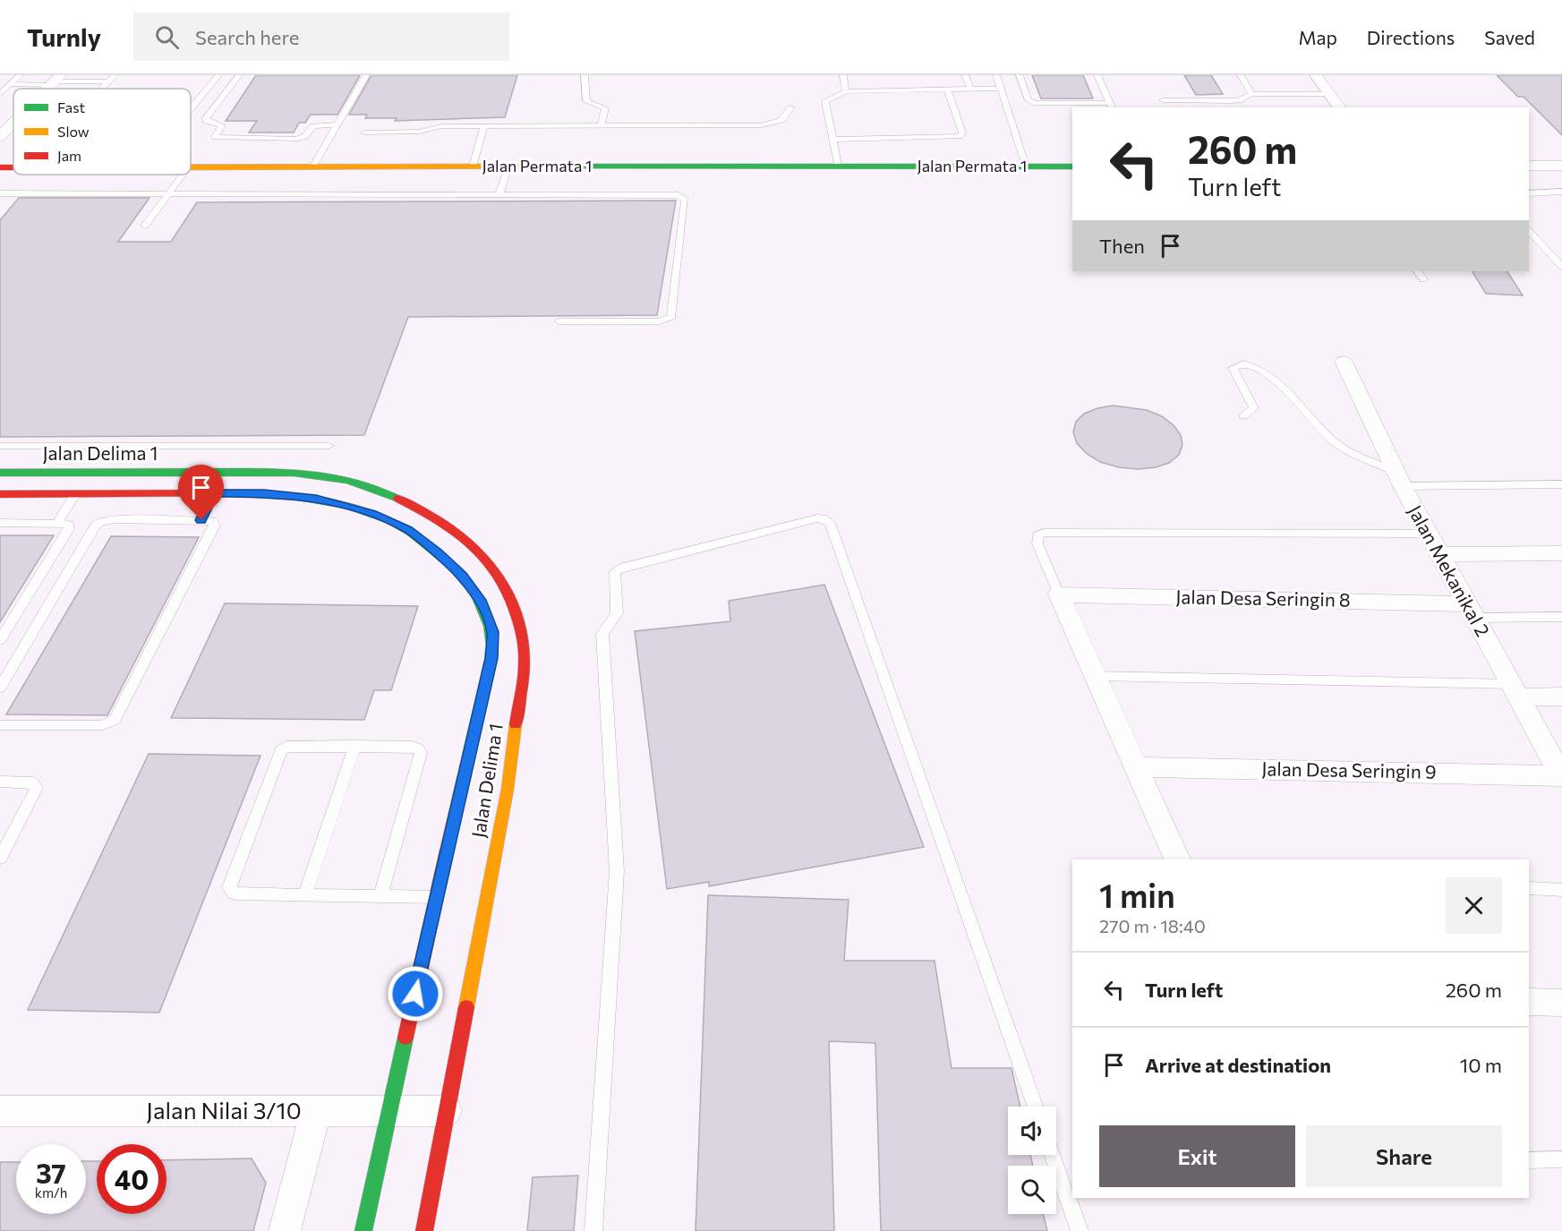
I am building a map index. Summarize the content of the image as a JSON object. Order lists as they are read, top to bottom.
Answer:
{
  "streets": {
    "street": [
      "Jalan Permata 1",
      "Jalan Delima 1",
      "Jalan Mekanikal 2",
      "Jalan Desa Seringin 8",
      "Jalan Desa Seringin 9",
      "Jalan Nilai 3/10"
    ]
  },
  "crossings": [
    ["Jalan Delima 1", "Jalan Nilai 3/10"],
    ["Jalan Mekanikal 2", "Jalan Desa Seringin 8"],
    ["Jalan Mekanikal 2", "Jalan Desa Seringin 9"]
  ],
  "legend": ["Fast", "Slow", "Jam"],
  "page": {
    "header": "Turnly",
    "search": "Search here",
    "nav": ["Map", "Directions", "Saved"],
    "turn": ["260 m", "Turn left"],
    "then": "Then",
    "heading": ["1 min", "270 m · 18:40"],
    "list": [
      {
        "name": "Turn left",
        "value": "260 m"
      },
      {
        "name": "Arrive at destination",
        "value": "10 m"
      }
    ],
    "buttons": ["Exit", "Share"],
    "speed": "37 km/h",
    "limit": "40"
  }
}
